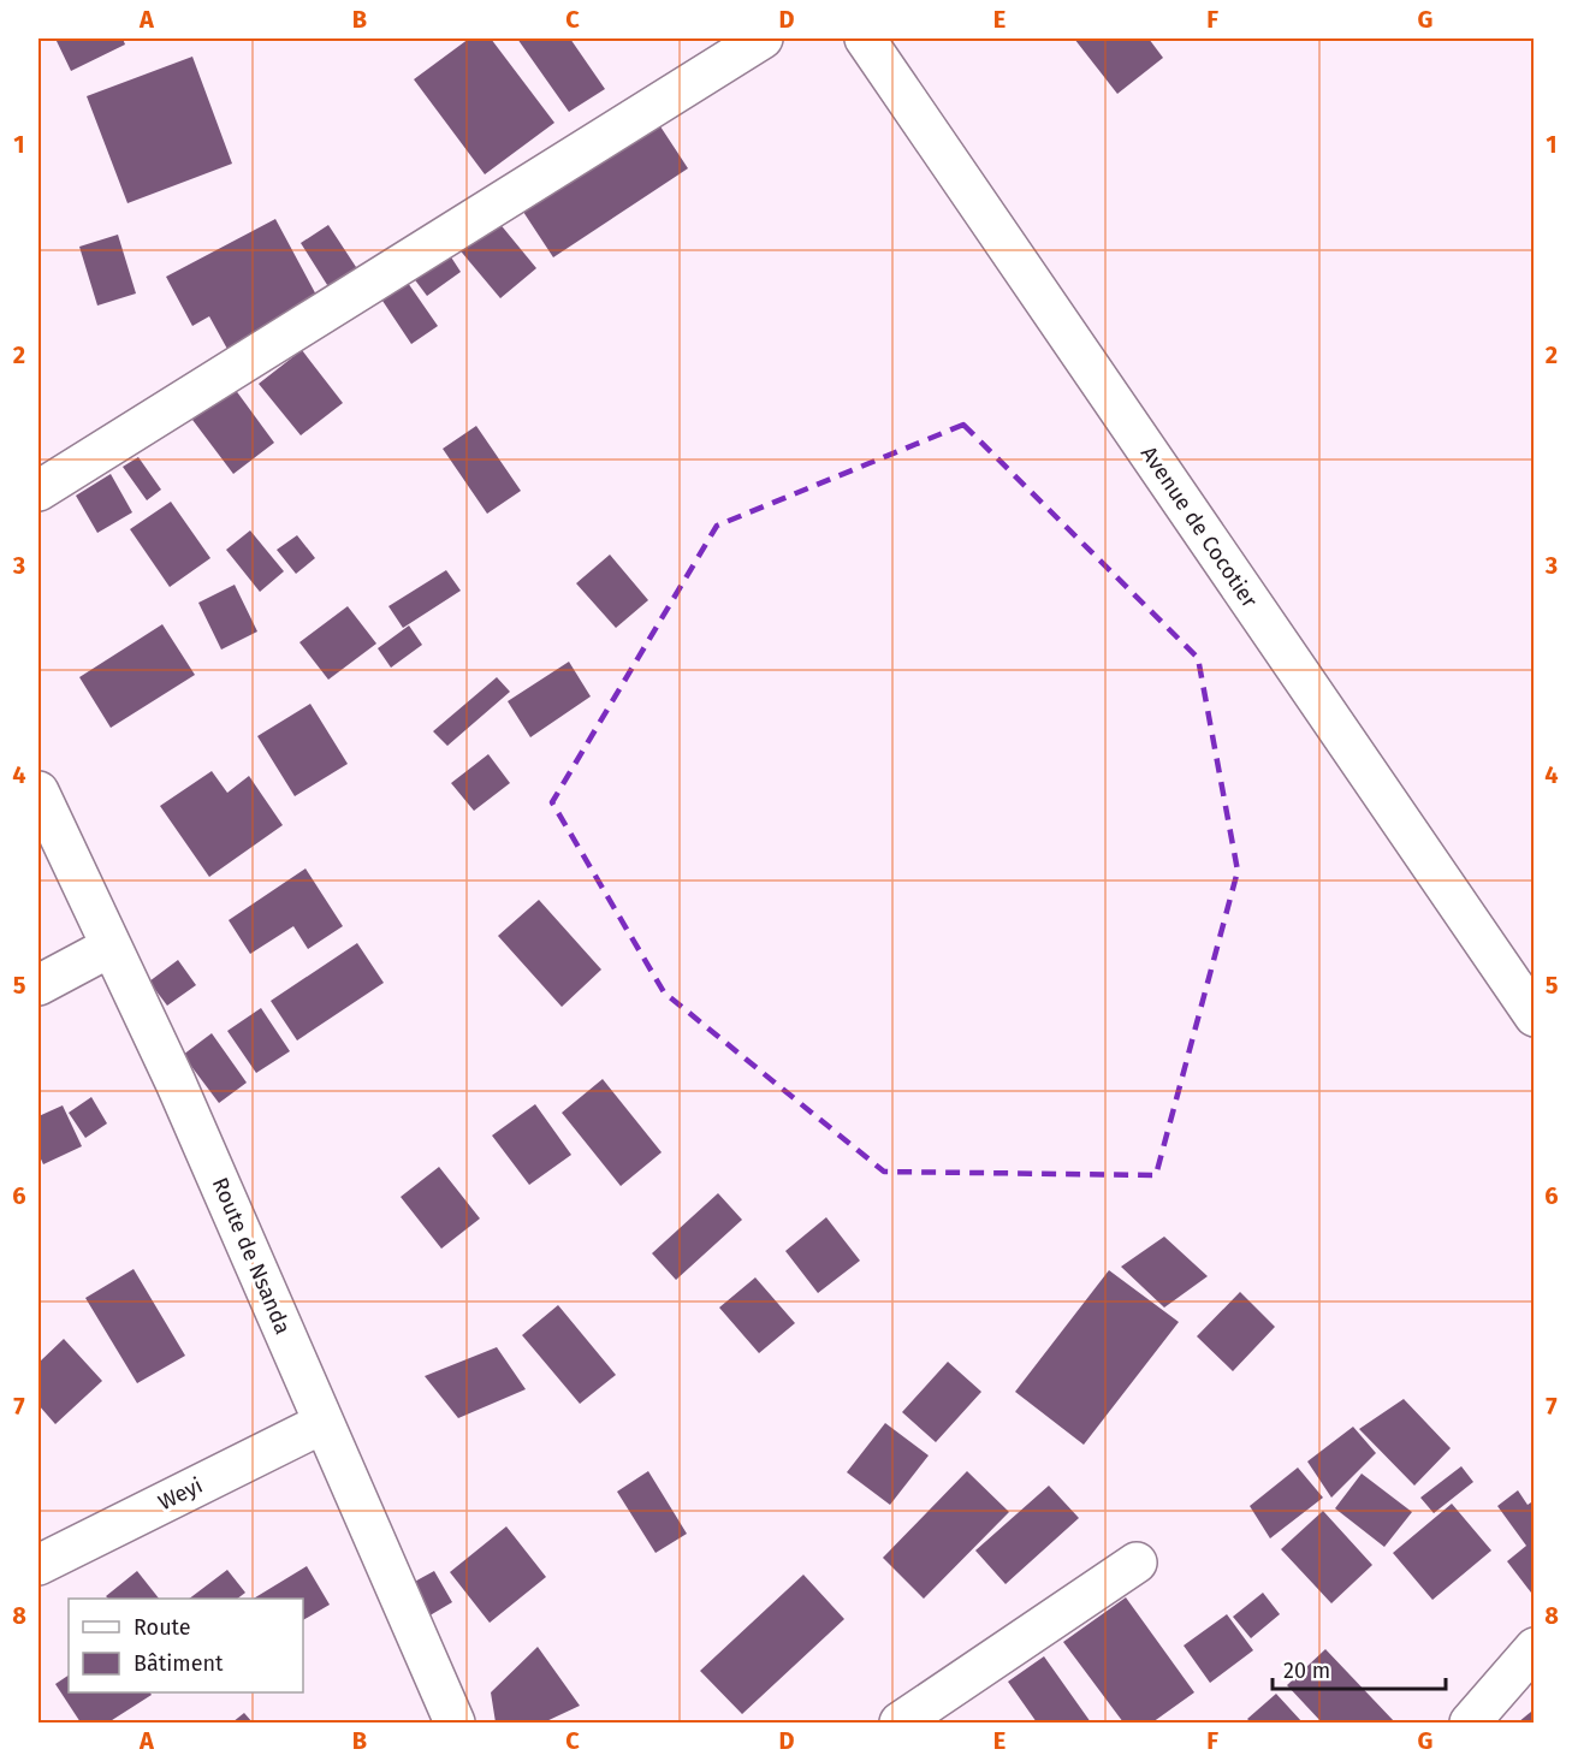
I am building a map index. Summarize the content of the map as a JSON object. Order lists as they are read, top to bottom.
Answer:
{
  "streets": {
    "street": ["Avenue de Cocotier", "Route de Nsanda", "Weyi"]
  },
  "crossings": [
    ["Route de Nsanda", "Weyi"]
  ],
  "legend": ["Route", "Bâtiment"],
  "scale_bar": "20 m",
  "grid": {
    "columns": [
      "A",
      "B",
      "C",
      "D",
      "E",
      "F",
      "G"
    ],
    "rows": [
      "1",
      "2",
      "3",
      "4",
      "5",
      "6",
      "7",
      "8"
    ]
  }
}
